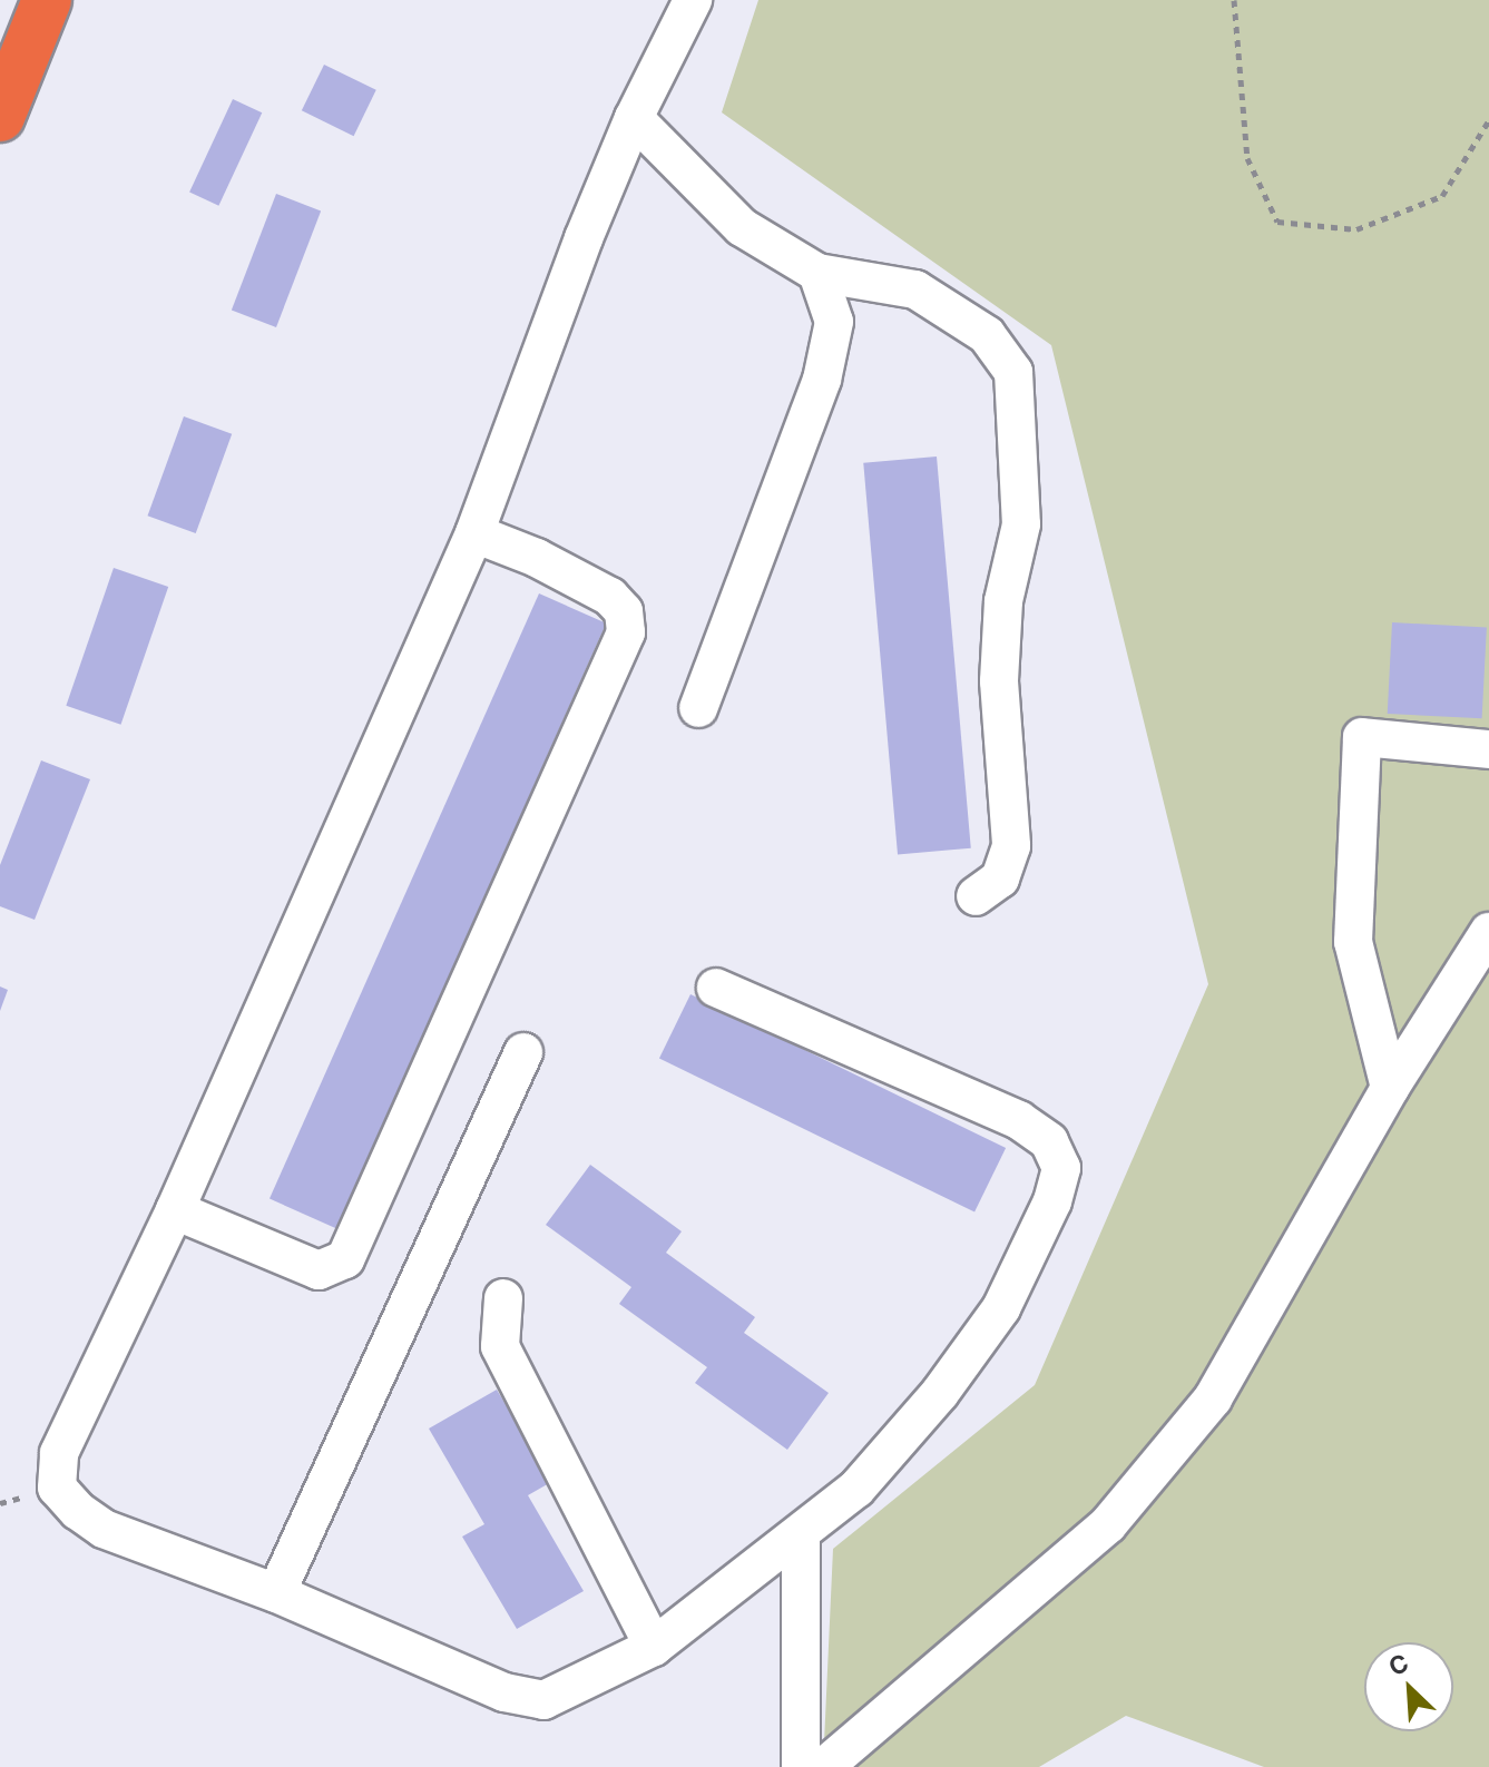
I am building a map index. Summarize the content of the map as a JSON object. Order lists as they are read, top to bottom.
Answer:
{
  "north": "top left"
}
